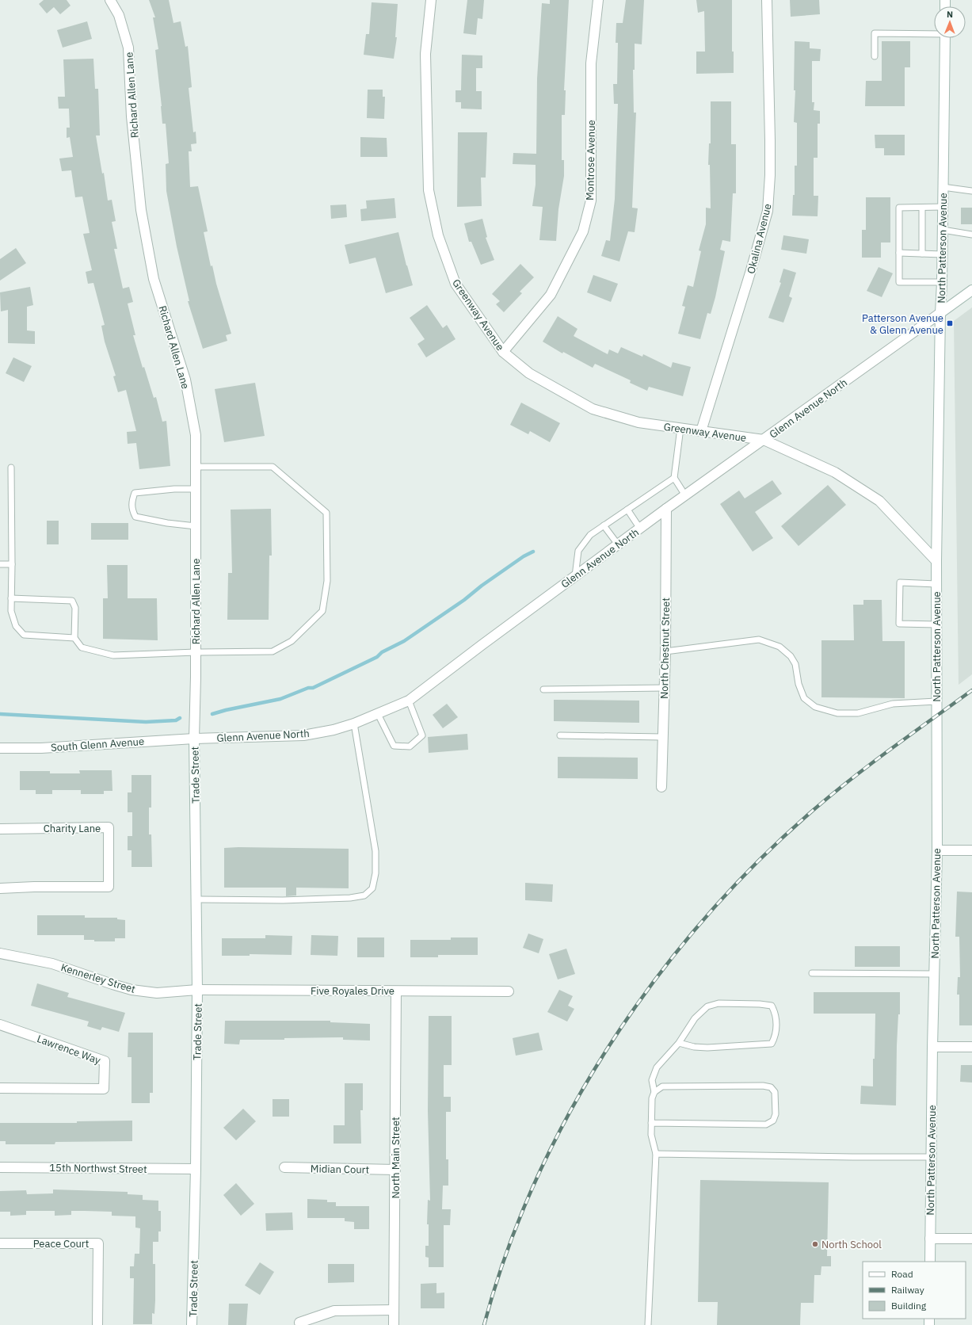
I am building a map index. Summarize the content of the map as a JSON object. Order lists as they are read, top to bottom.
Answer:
{
  "streets": {
    "street": [
      "Richard Allen Lane",
      "Montrose Avenue",
      "Okalina Avenue",
      "North Patterson Avenue",
      "Greenway Avenue",
      "Glenn Avenue North",
      "North Chestnut Street",
      "South Glenn Avenue",
      "Trade Street",
      "Charity Lane",
      "Kennerley Street",
      "Five Royales Drive",
      "Lawrence Way",
      "North Main Street",
      "15th Northwst Street",
      "Midian Court",
      "Peace Court"
    ]
  },
  "crossings": [
    ["Richard Allen Lane", "Glenn Avenue North"],
    ["Richard Allen Lane", "South Glenn Avenue"],
    ["Richard Allen Lane", "Trade Street"],
    ["Montrose Avenue", "Greenway Avenue"],
    ["Okalina Avenue", "Greenway Avenue"],
    ["North Patterson Avenue", "Greenway Avenue"],
    ["North Patterson Avenue", "Glenn Avenue North"],
    ["Greenway Avenue", "Glenn Avenue North"],
    ["Glenn Avenue North", "North Chestnut Street"],
    ["Glenn Avenue North", "South Glenn Avenue"],
    ["Glenn Avenue North", "Trade Street"],
    ["South Glenn Avenue", "Trade Street"],
    ["Trade Street", "Kennerley Street"],
    ["Trade Street", "Five Royales Drive"],
    ["Trade Street", "15th Northwst Street"],
    ["Kennerley Street", "Five Royales Drive"],
    ["Five Royales Drive", "North Main Street"],
    ["North Main Street", "Midian Court"]
  ],
  "places": {
    "transit": ["Patterson Avenue & Glenn Avenue"],
    "other": ["North School"]
  },
  "legend": ["Road", "Railway", "Building"],
  "north": "top"
}
